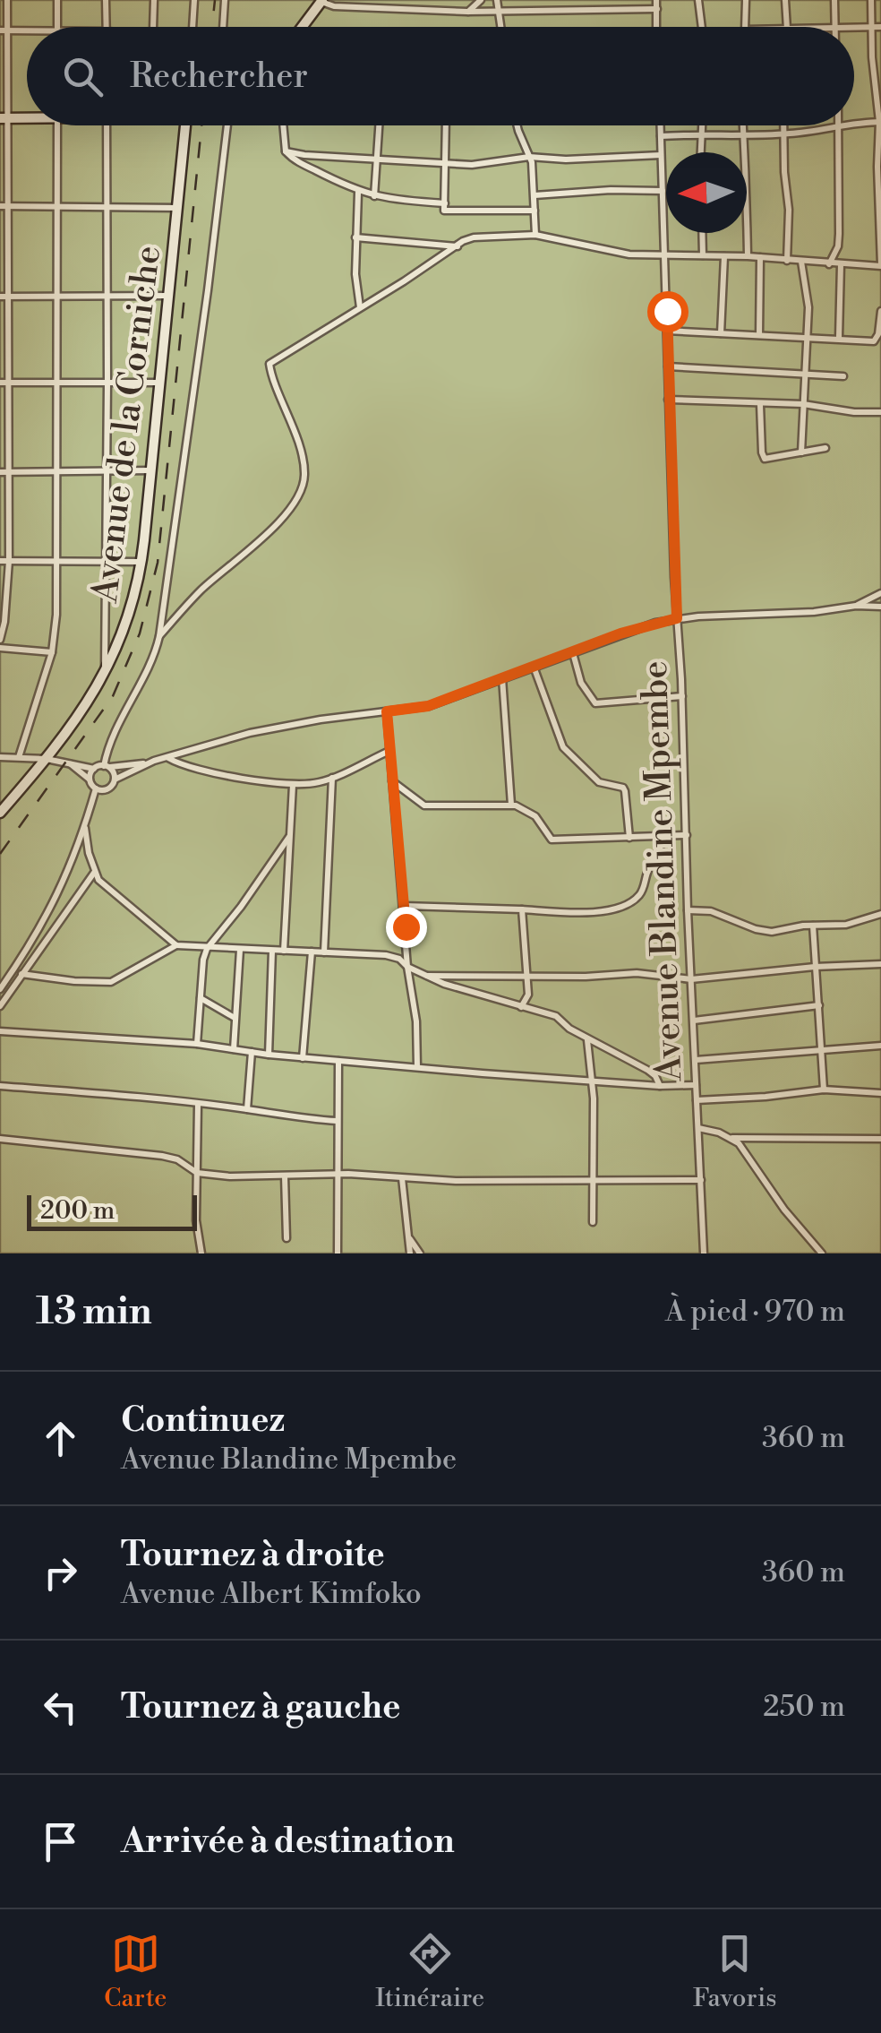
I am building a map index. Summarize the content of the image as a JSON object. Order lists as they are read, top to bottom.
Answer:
{
  "streets": {
    "street": ["Avenue de la Corniche", "Avenue Blandine Mpembe"]
  },
  "scale_bar": "200 m",
  "north": "left",
  "page": {
    "search": "Rechercher",
    "scale": "200 m",
    "heading": ["13 min", "À pied · 970 m"],
    "list": [
      ["Continuez", "Avenue Blandine Mpembe", "360 m"],
      ["Tournez à droite", "Avenue Albert Kimfoko", "360 m"],
      ["Tournez à gauche", "250 m"],
      "Arrivée à destination"
    ],
    "nav": ["Carte", "Itinéraire", "Favoris"]
  }
}
